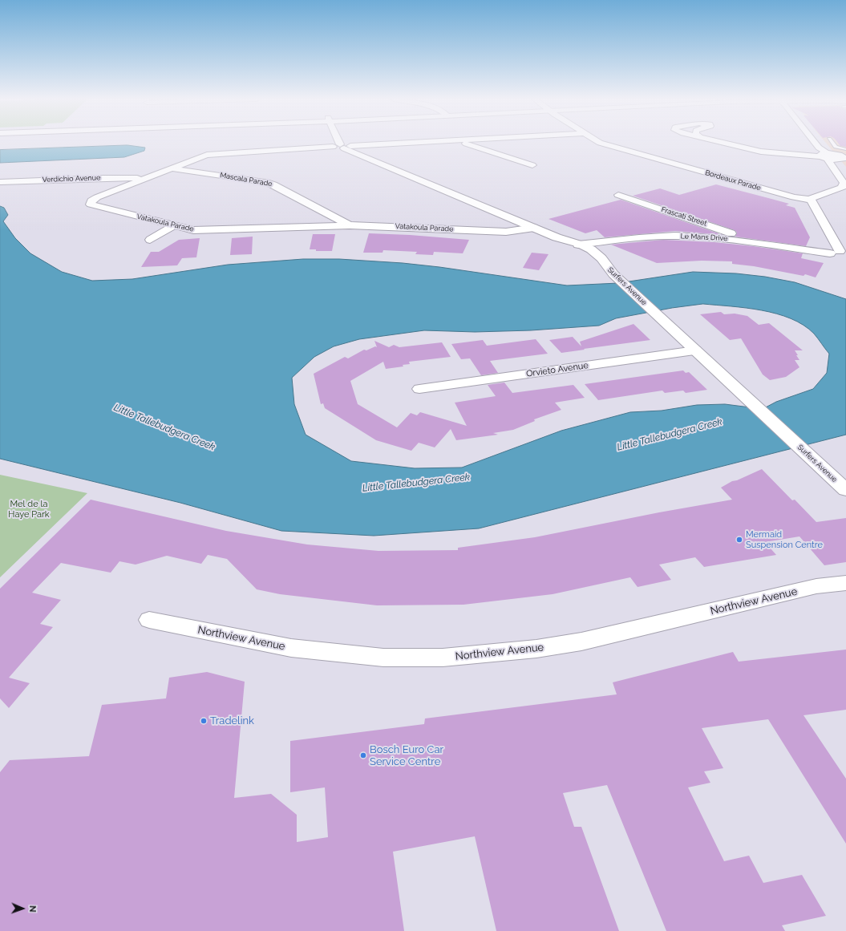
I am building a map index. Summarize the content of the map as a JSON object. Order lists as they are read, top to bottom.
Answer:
{
  "streets": {
    "main road": ["Surfers Avenue"],
    "street": [
      "Verdichio Avenue",
      "Mascala Parade",
      "Bordeaux Parade",
      "Frascati Street",
      "Vatakoula Parade",
      "Le Mans Drive",
      "Orvieto Avenue",
      "Northview Avenue"
    ]
  },
  "crossings": [
    ["Verdichio Avenue", "Vatakoula Parade"],
    ["Mascala Parade", "Vatakoula Parade"],
    ["Frascati Street", "Le Mans Drive"],
    ["Vatakoula Parade", "Surfers Avenue"],
    ["Le Mans Drive", "Surfers Avenue"],
    ["Surfers Avenue", "Orvieto Avenue"]
  ],
  "water": ["Little Tallebudgera Creek"],
  "parks": ["Mel de la Haye Park"],
  "places": ["Mermaid Suspension Centre", "Tradelink", "Bosch Euro Car Service Centre"],
  "north": "right"
}
